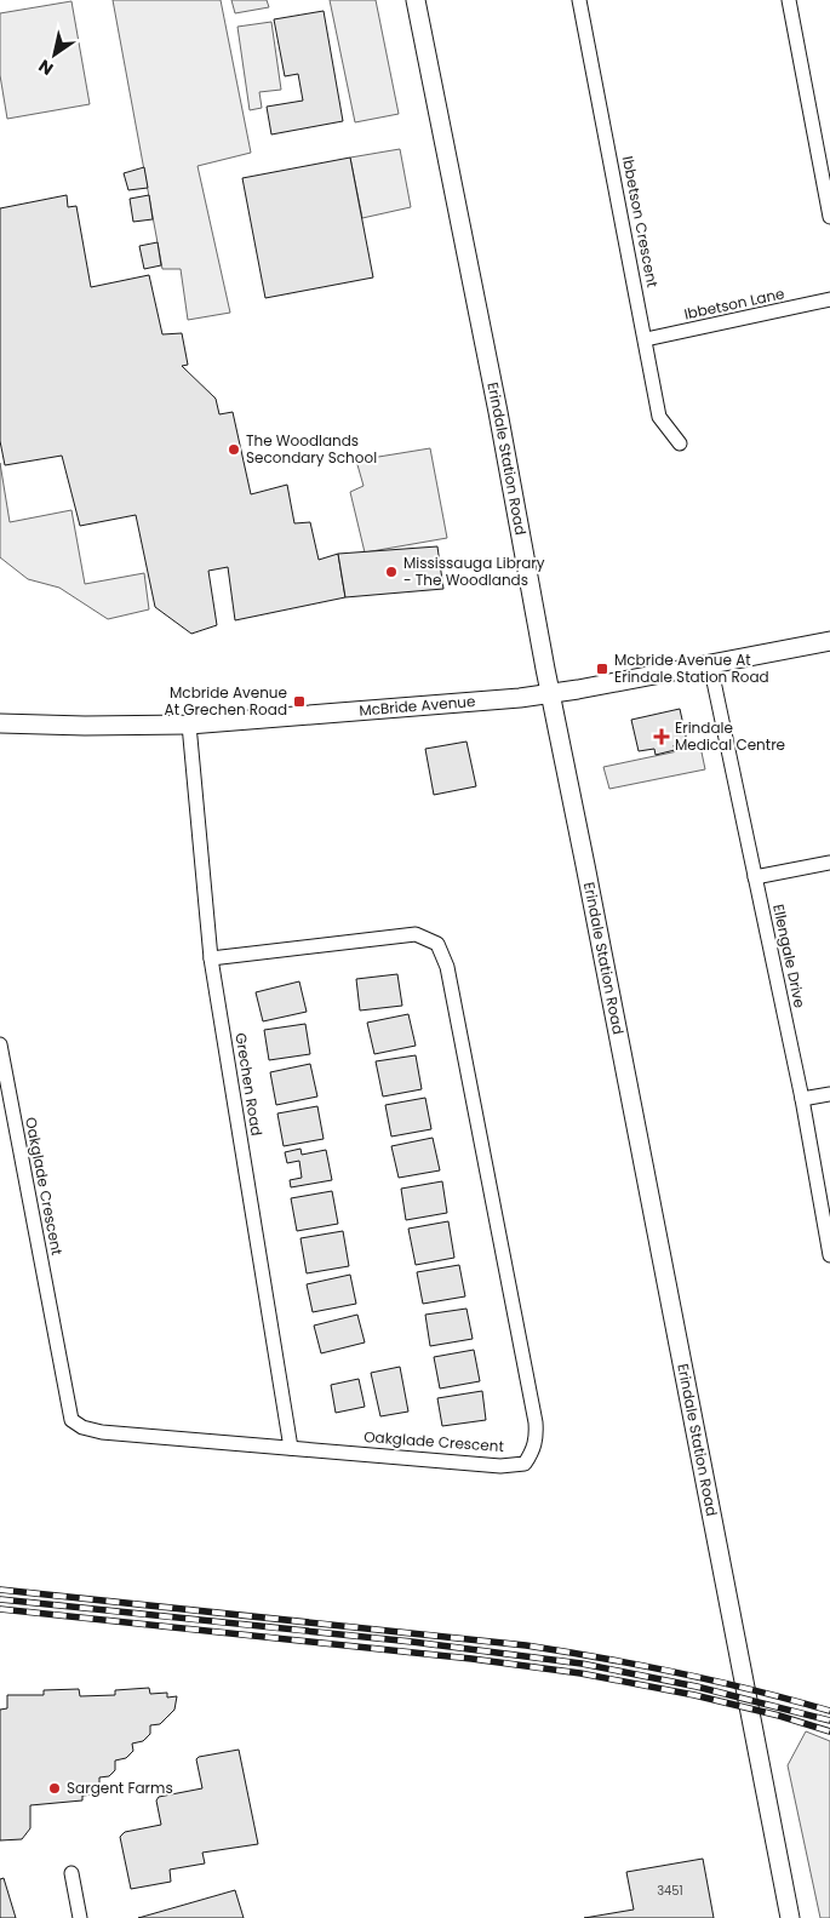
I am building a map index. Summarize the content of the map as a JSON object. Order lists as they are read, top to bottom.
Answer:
{
  "streets": {
    "street": [
      "Ibbetson Crescent",
      "Ibbetson Lane",
      "Erindale Station Road",
      "McBride Avenue",
      "Ellengale Drive",
      "Grechen Road",
      "Oakglade Crescent"
    ]
  },
  "crossings": [
    ["Ibbetson Crescent", "Ibbetson Lane"],
    ["Erindale Station Road", "McBride Avenue"],
    ["McBride Avenue", "Ellengale Drive"],
    ["McBride Avenue", "Grechen Road"],
    ["Grechen Road", "Oakglade Crescent"]
  ],
  "places": {
    "other": ["The Woodlands Secondary School", "Mississauga Library - The Woodlands", "Sargent Farms"],
    "transit": ["Mcbride Avenue At Erindale Station Road", "Mcbride Avenue At Grechen Road"],
    "health": ["Erindale Medical Centre"]
  },
  "house_numbers": ["3451"],
  "north": "bottom left"
}
